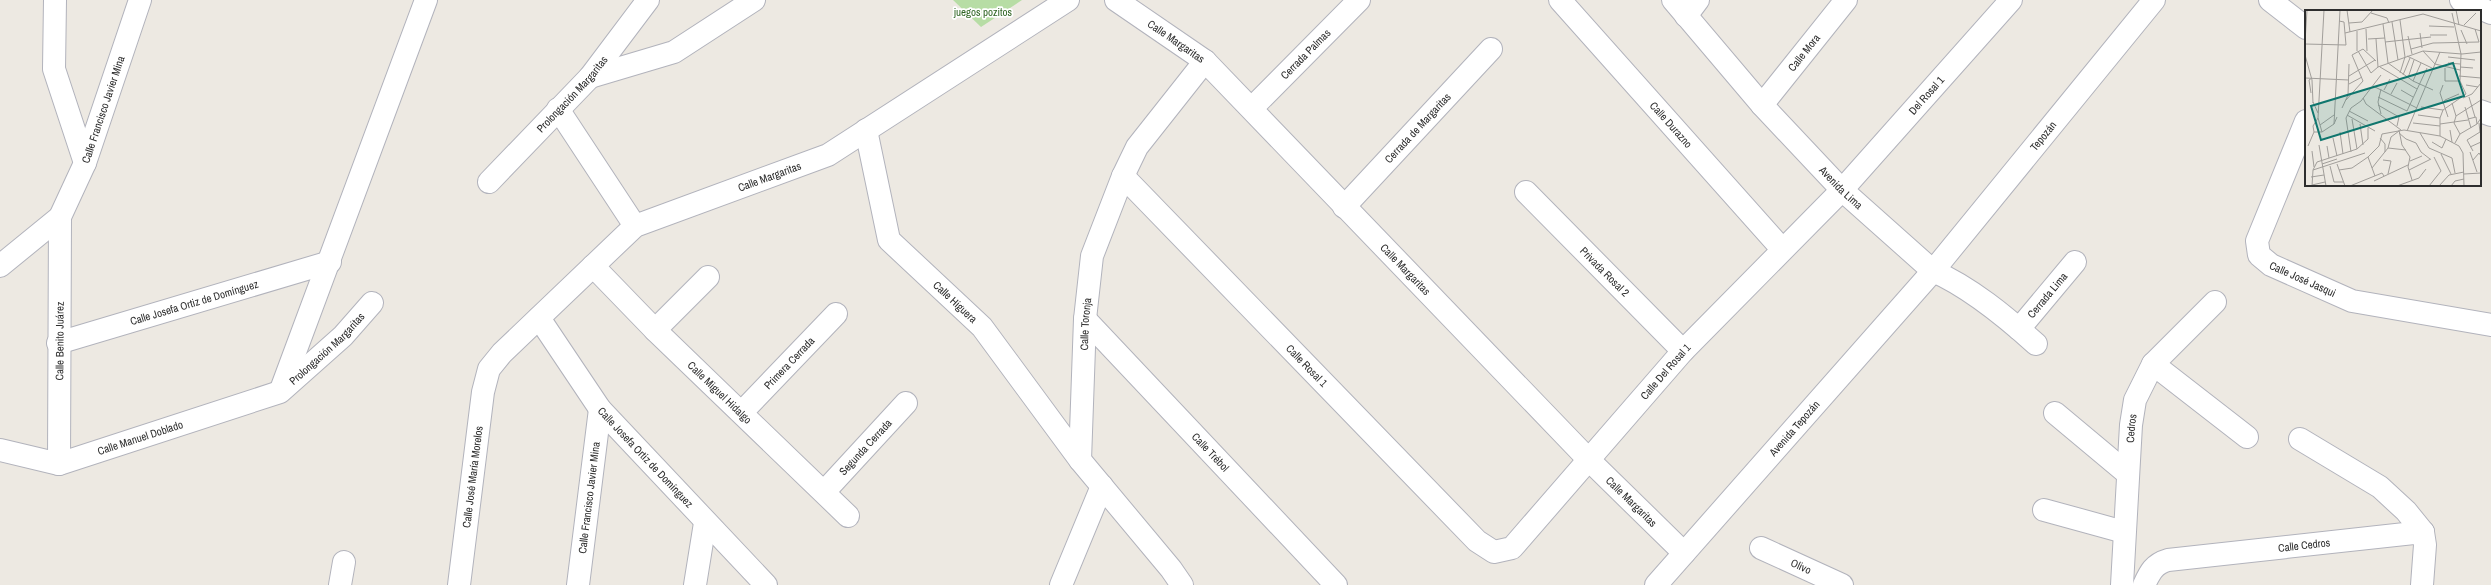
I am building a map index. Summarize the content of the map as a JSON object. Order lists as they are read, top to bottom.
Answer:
{
  "streets": {
    "street": [
      "Calle Margaritas",
      "Calle Mora",
      "Cerrada Palmas",
      "Prolongación Margaritas",
      "Del Rosal 1",
      "Calle Francisco Javier Mina",
      "Calle Durazno",
      "Cerrada de Margaritas",
      "Tepozán",
      "Avenida Lima",
      "Privada Rosal 2",
      "Calle José Jasqui",
      "Cerrada Lima",
      "Calle Higuera",
      "Calle Josefa Ortiz de Domínguez",
      "Calle Toronja",
      "Calle Benito Juárez",
      "Primera Cerrada",
      "Calle Rosal 1",
      "Calle Del Rosal 1",
      "Calle Miguel Hidalgo",
      "Avenida Tepozán",
      "Cedros",
      "Calle Manuel Doblado",
      "Segunda Cerrada",
      "Calle Trébol",
      "Calle José María Morelos",
      "Calle Cedros",
      "Olivo"
    ]
  },
  "crossings": [
    ["Calle Margaritas", "Cerrada Palmas"],
    ["Calle Margaritas", "Cerrada de Margaritas"],
    ["Calle Margaritas", "Calle Higuera"],
    ["Calle Margaritas", "Calle Josefa Ortiz de Domínguez"],
    ["Calle Margaritas", "Calle Toronja"],
    ["Calle Margaritas", "Calle Del Rosal 1"],
    ["Calle Margaritas", "Calle Miguel Hidalgo"],
    ["Calle Margaritas", "Avenida Tepozán"],
    ["Calle Margaritas", "Calle José María Morelos"],
    ["Calle Mora", "Avenida Lima"],
    ["Prolongación Margaritas", "Calle Manuel Doblado"],
    ["Del Rosal 1", "Avenida Lima"],
    ["Del Rosal 1", "Calle Del Rosal 1"],
    ["Calle Francisco Javier Mina", "Calle Josefa Ortiz de Domínguez"],
    ["Calle Francisco Javier Mina", "Calle Benito Juárez"],
    ["Calle Durazno", "Calle Del Rosal 1"],
    ["Tepozán", "Avenida Lima"],
    ["Tepozán", "Avenida Tepozán"],
    ["Avenida Lima", "Cerrada Lima"],
    ["Avenida Lima", "Calle Del Rosal 1"],
    ["Avenida Lima", "Avenida Tepozán"],
    ["Privada Rosal 2", "Calle Del Rosal 1"],
    ["Calle Higuera", "Calle Toronja"],
    ["Calle Josefa Ortiz de Domínguez", "Calle Benito Juárez"],
    ["Calle Toronja", "Calle Rosal 1"],
    ["Calle Toronja", "Calle Trébol"],
    ["Calle Benito Juárez", "Calle Manuel Doblado"],
    ["Primera Cerrada", "Calle Miguel Hidalgo"],
    ["Calle Rosal 1", "Calle Del Rosal 1"],
    ["Calle Miguel Hidalgo", "Segunda Cerrada"]
  ],
  "parks": ["juegos pozitos"]
}
